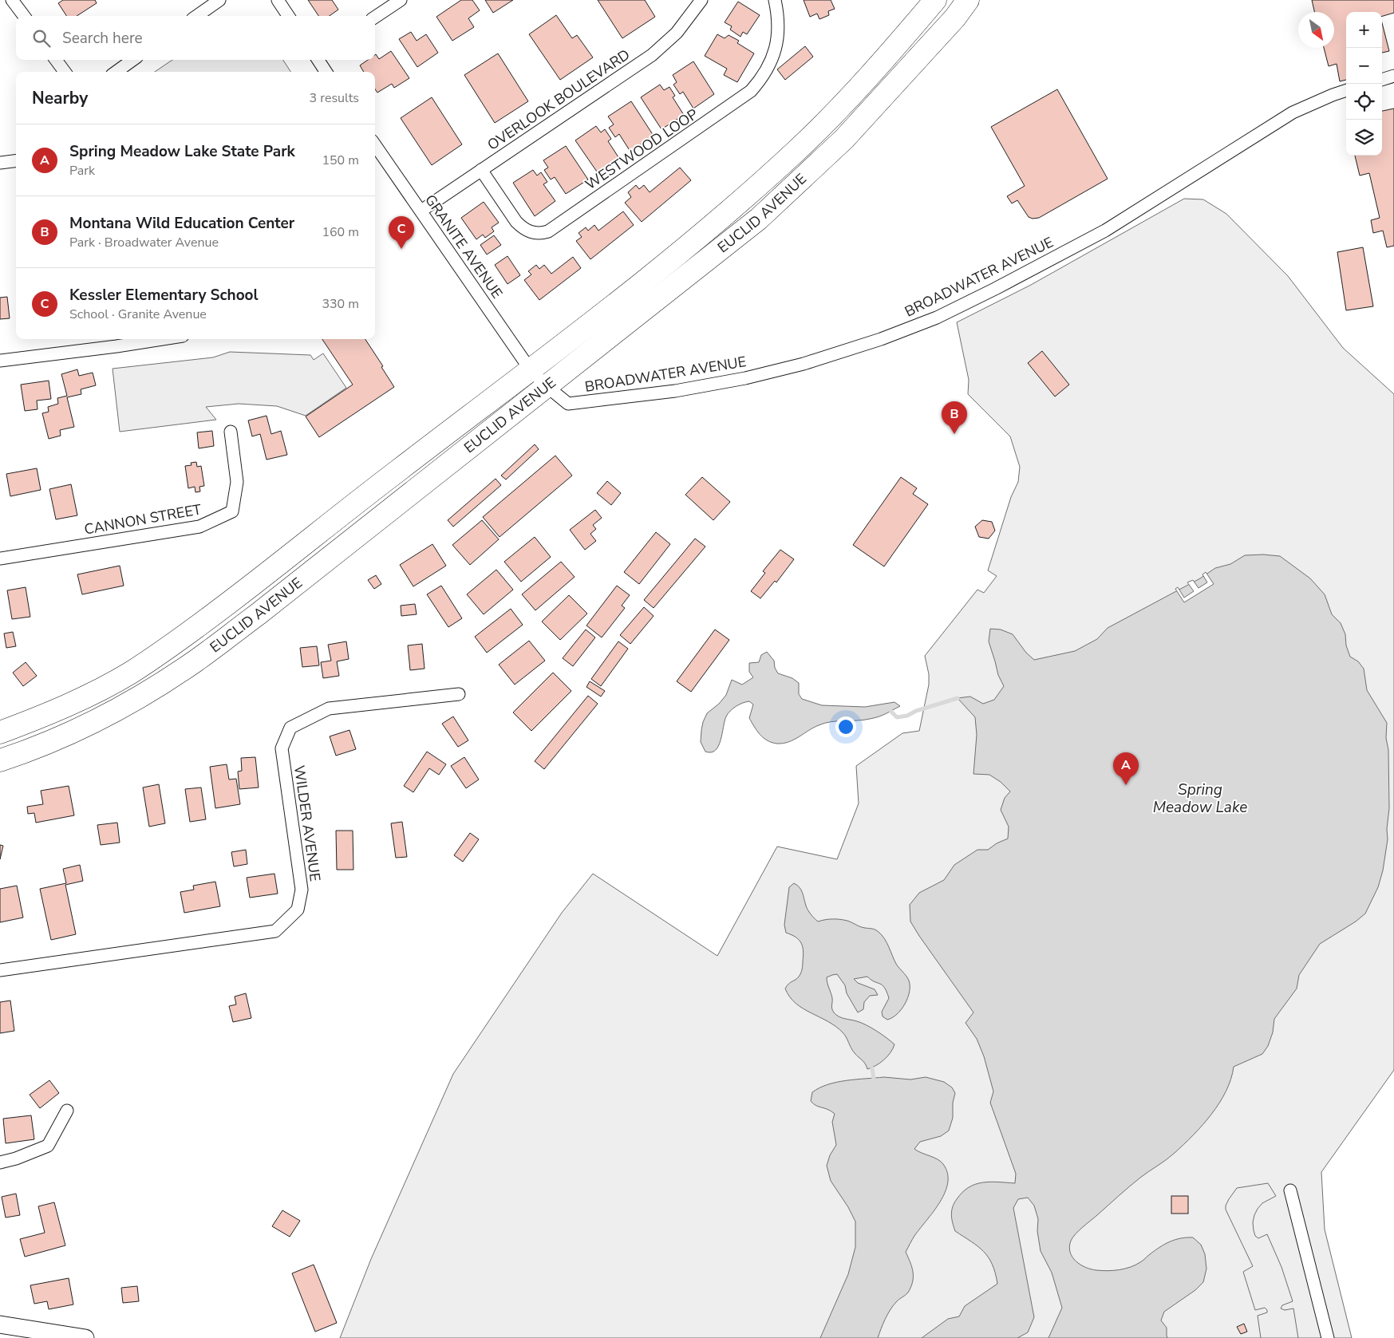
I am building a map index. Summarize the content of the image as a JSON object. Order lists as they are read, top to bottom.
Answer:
{
  "streets": {
    "highway": ["EUCLID AVENUE"],
    "street": [
      "OVERLOOK BOULEVARD",
      "WESTWOOD LOOP",
      "GRANITE AVENUE",
      "BROADWATER AVENUE",
      "CANNON STREET",
      "WILDER AVENUE"
    ]
  },
  "crossings": [
    ["OVERLOOK BOULEVARD", "WESTWOOD LOOP"],
    ["OVERLOOK BOULEVARD", "GRANITE AVENUE"],
    ["EUCLID AVENUE", "GRANITE AVENUE"],
    ["EUCLID AVENUE", "BROADWATER AVENUE"],
    ["GRANITE AVENUE", "BROADWATER AVENUE"]
  ],
  "water": ["Spring Meadow Lake"],
  "north": "bottom right",
  "page": {
    "map_buttons": ["+", "−"],
    "search": "Search here",
    "heading": ["Nearby", "3 results"],
    "list": [
      {
        "mark": "A",
        "name": "Spring Meadow Lake State Park",
        "note": "Park",
        "value": "150 m"
      },
      {
        "mark": "B",
        "name": "Montana Wild Education Center",
        "note": "Park · Broadwater Avenue",
        "value": "160 m"
      },
      {
        "mark": "C",
        "name": "Kessler Elementary School",
        "note": "School · Granite Avenue",
        "value": "330 m"
      }
    ],
    "pins": ["C", "B", "A"]
  }
}
